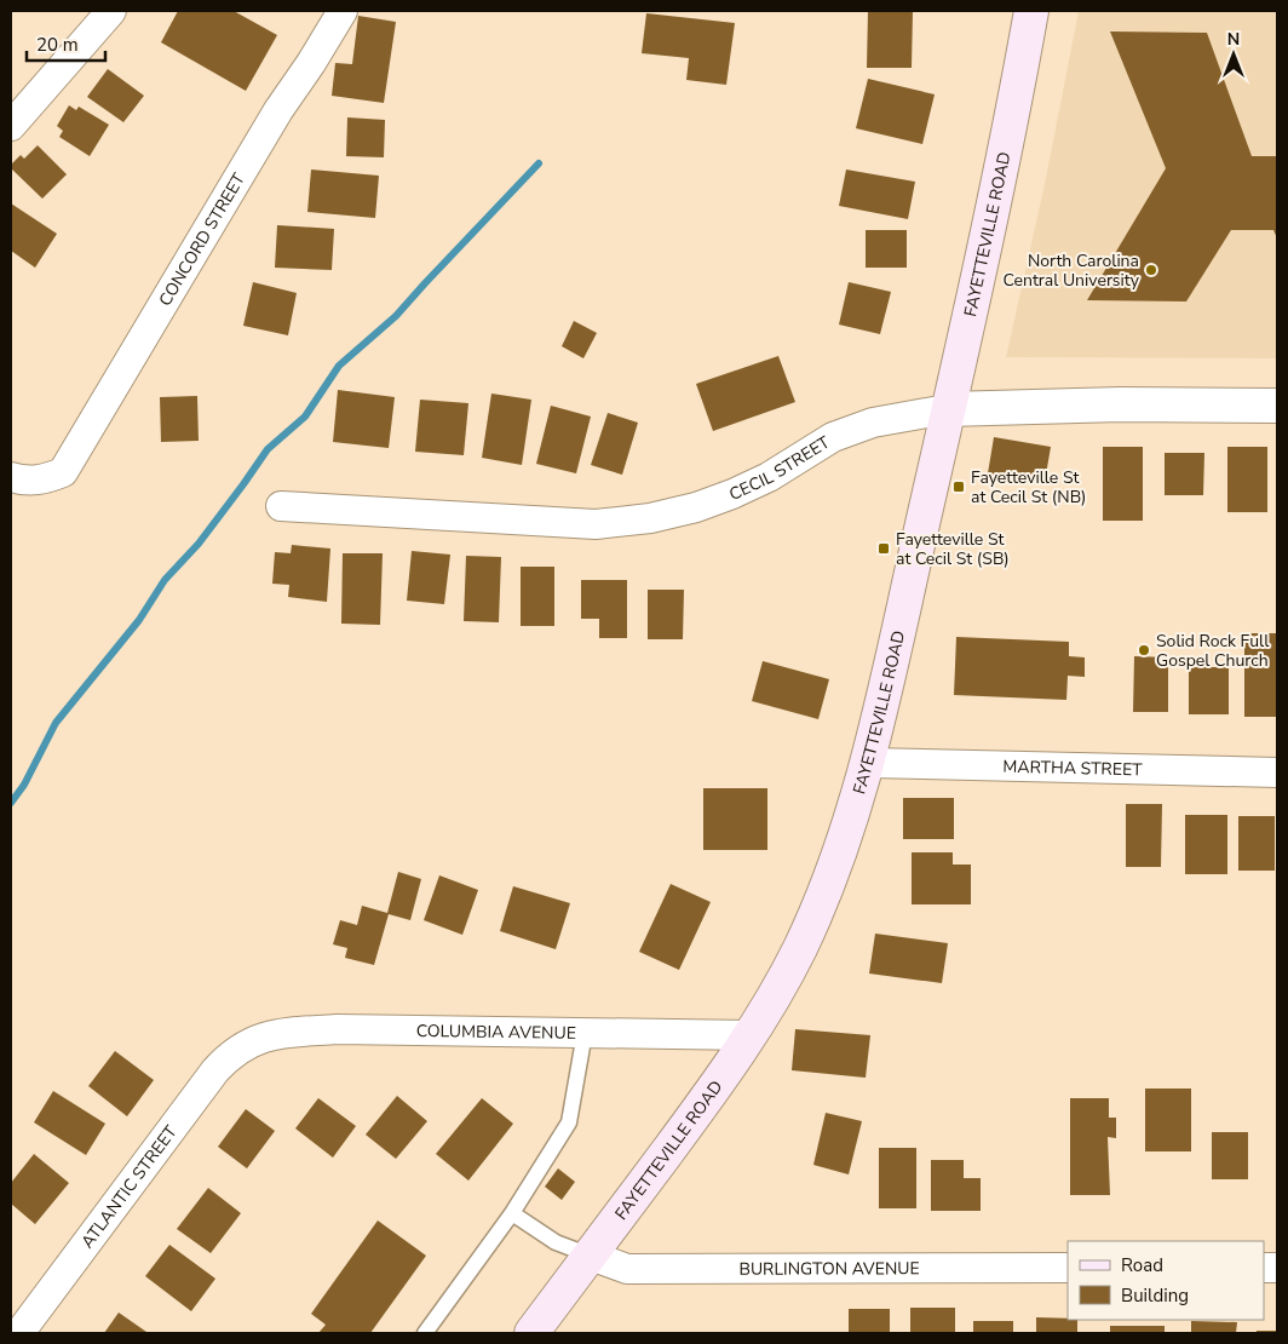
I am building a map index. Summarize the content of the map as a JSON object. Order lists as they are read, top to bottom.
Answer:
{
  "streets": {
    "main road": ["FAYETTEVILLE ROAD"],
    "street": [
      "CONCORD STREET",
      "CECIL STREET",
      "MARTHA STREET",
      "COLUMBIA AVENUE",
      "ATLANTIC STREET",
      "BURLINGTON AVENUE"
    ]
  },
  "crossings": [
    ["FAYETTEVILLE ROAD", "CECIL STREET"],
    ["FAYETTEVILLE ROAD", "MARTHA STREET"],
    ["FAYETTEVILLE ROAD", "COLUMBIA AVENUE"],
    ["FAYETTEVILLE ROAD", "BURLINGTON AVENUE"],
    ["COLUMBIA AVENUE", "ATLANTIC STREET"]
  ],
  "places": {
    "other": ["North Carolina Central University", "Solid Rock Full Gospel Church"],
    "transit": ["Fayetteville St at Cecil St (NB)", "Fayetteville St at Cecil St (SB)"]
  },
  "legend": ["Road", "Building"],
  "scale_bar": "20 m",
  "north": "top"
}
